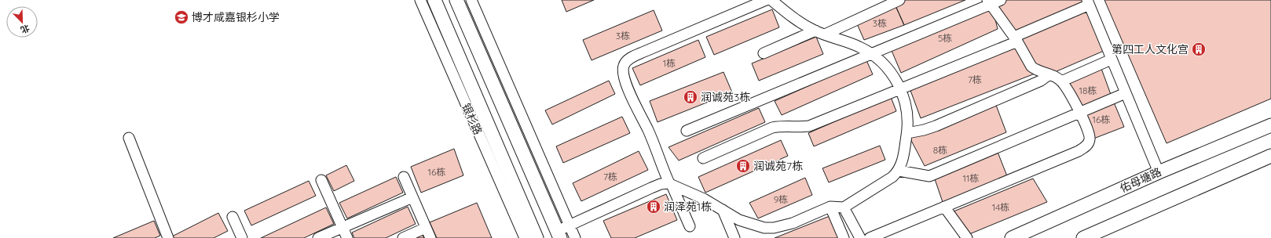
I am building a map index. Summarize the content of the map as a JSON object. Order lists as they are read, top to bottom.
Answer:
{
  "streets": {
    "main road": ["银杉路", "佑母塘路"]
  },
  "places": {
    "school or university": ["博才咸嘉银杉小学"],
    "building": [
      "第四工人文化宫",
      "润诚苑3栋",
      "润诚苑7栋",
      "润泽苑1栋"
    ]
  },
  "house_numbers": [
    "3栋",
    "3栋",
    "5栋",
    "1栋",
    "7栋",
    "18栋",
    "16栋",
    "8栋",
    "16栋",
    "7栋",
    "11栋",
    "9栋",
    "14栋"
  ],
  "north": "bottom right"
}
